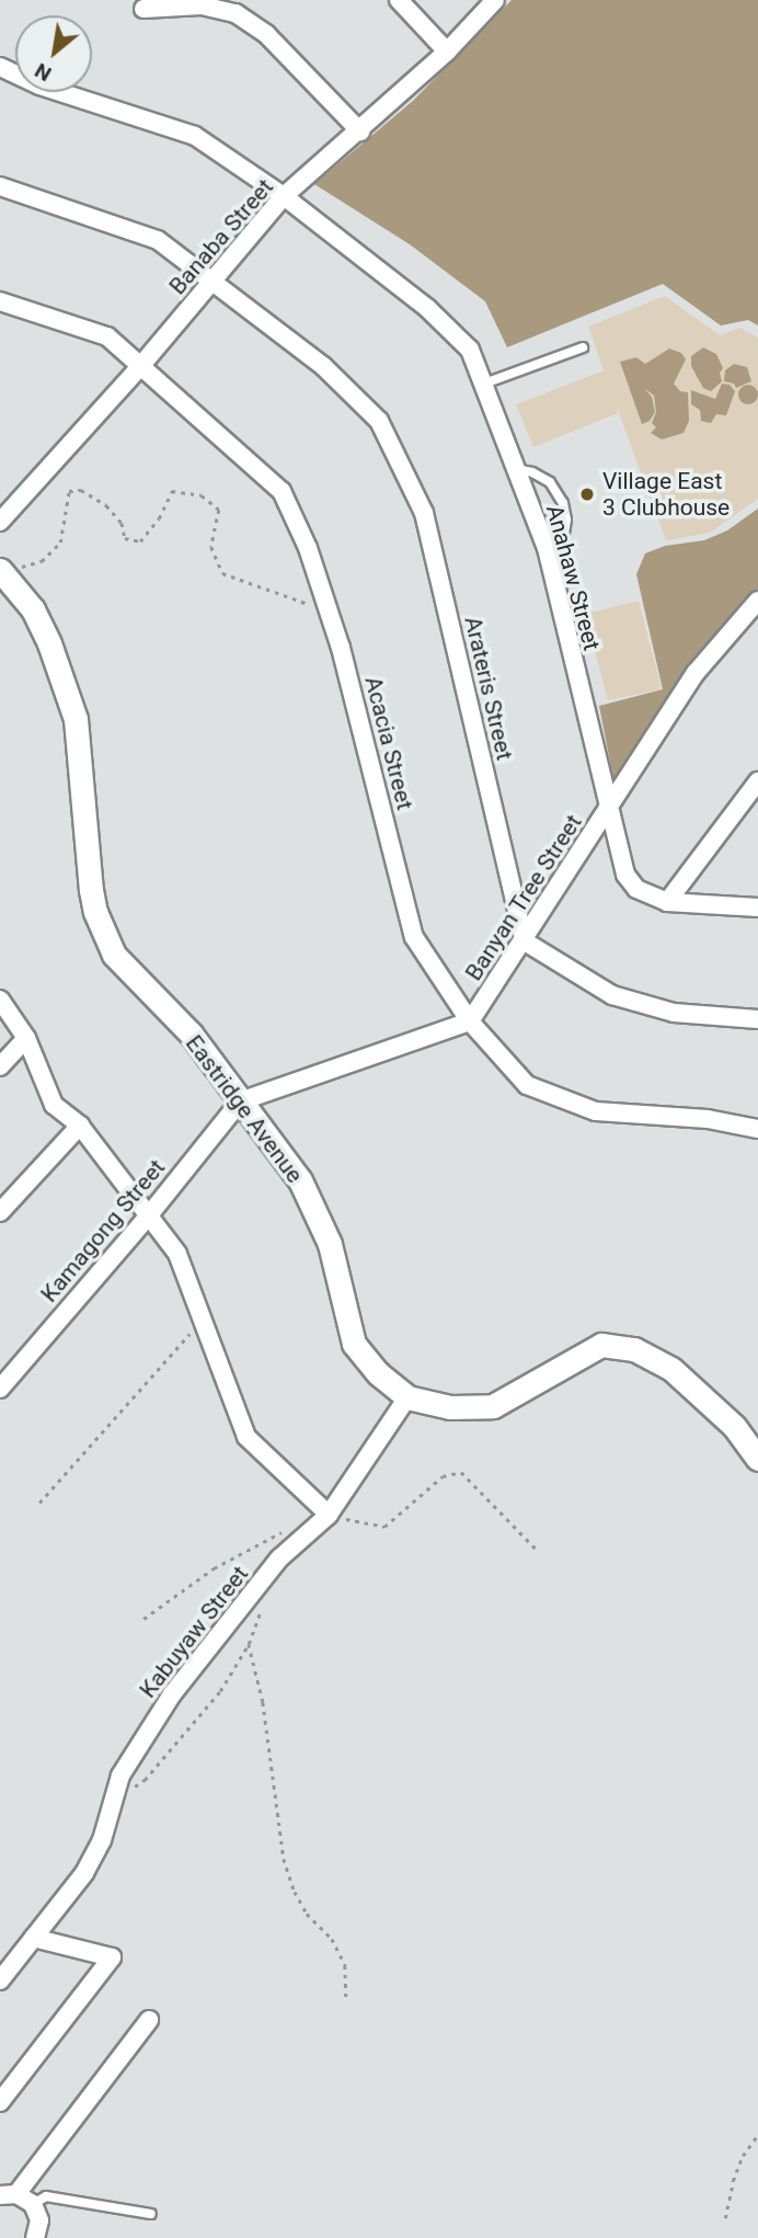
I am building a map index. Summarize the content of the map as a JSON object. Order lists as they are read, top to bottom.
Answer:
{
  "streets": {
    "street": [
      "Banaba Street",
      "Anahaw Street",
      "Arateris Street",
      "Acacia Street",
      "Banyan Tree Street",
      "Eastridge Avenue",
      "Kamagong Street",
      "Kabuyaw Street"
    ]
  },
  "crossings": [
    ["Banaba Street", "Anahaw Street"],
    ["Banaba Street", "Arateris Street"],
    ["Banaba Street", "Acacia Street"],
    ["Anahaw Street", "Banyan Tree Street"],
    ["Arateris Street", "Banyan Tree Street"],
    ["Acacia Street", "Banyan Tree Street"],
    ["Eastridge Avenue", "Kamagong Street"],
    ["Eastridge Avenue", "Kabuyaw Street"]
  ],
  "places": ["Village East 3 Clubhouse"],
  "north": "bottom left"
}
